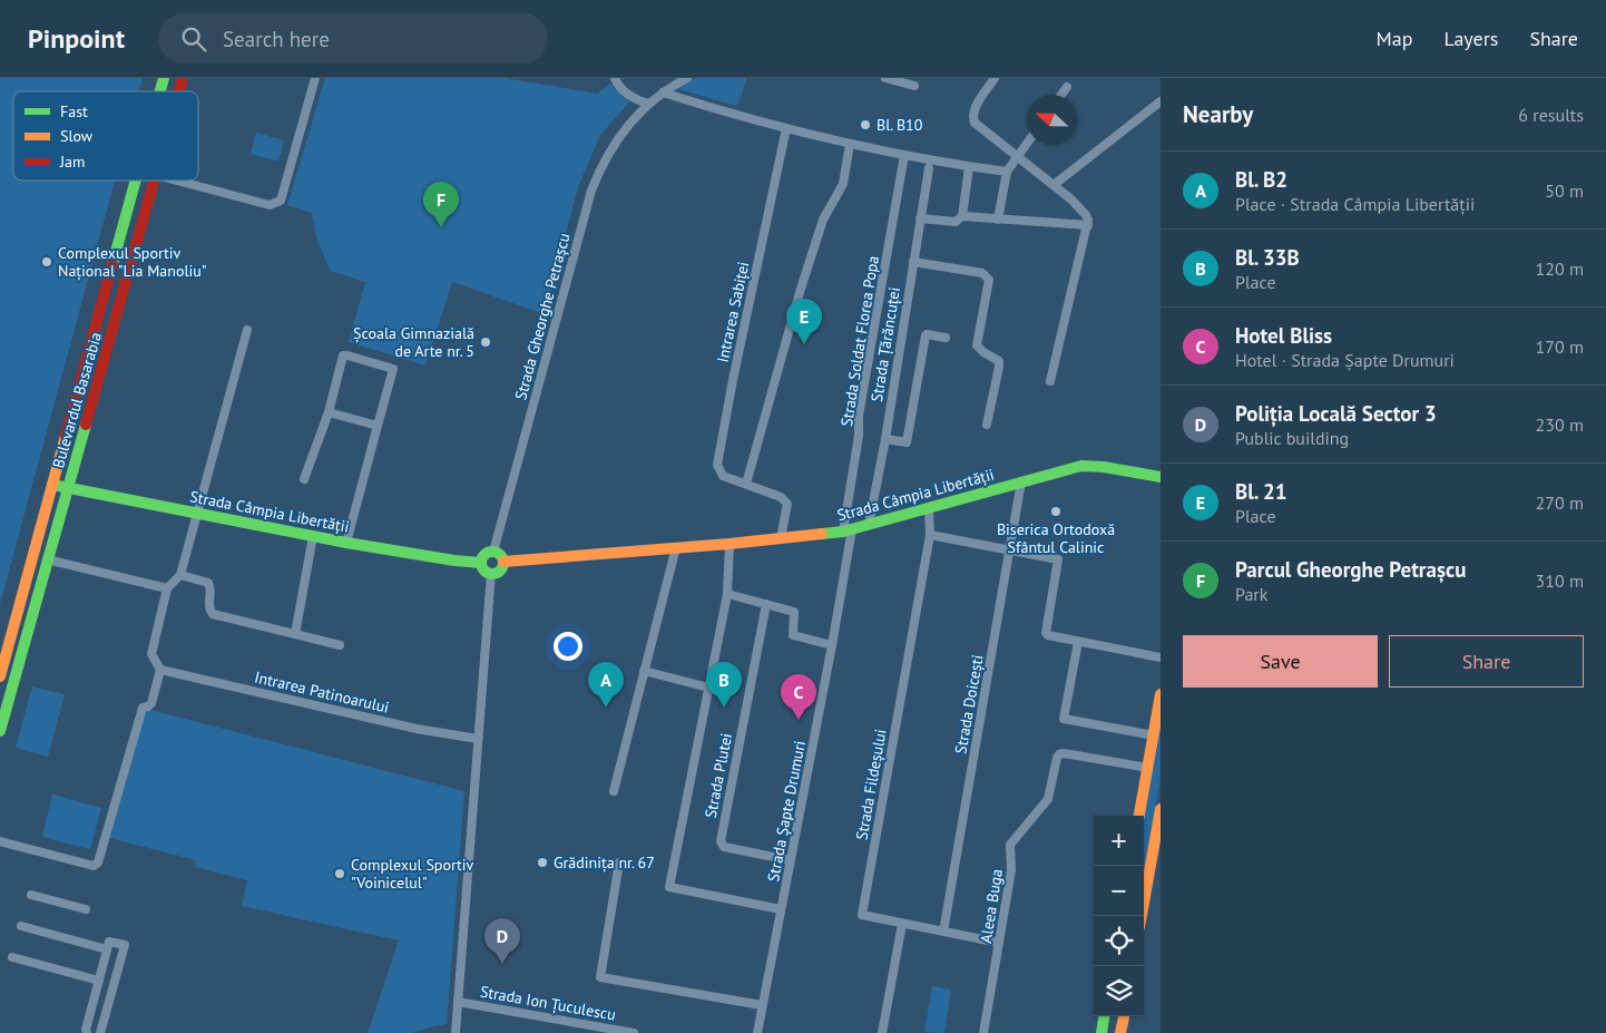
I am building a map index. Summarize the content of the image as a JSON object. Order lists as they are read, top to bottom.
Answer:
{
  "streets": {
    "main road": ["Bulevardul Basarabia", "Strada Câmpia Libertății"],
    "street": [
      "Intrarea Sabiței",
      "Strada Gheorghe Petrașcu",
      "Strada Soldat Florea Popa",
      "Strada Țărăncuței",
      "Intrarea Patinoarului",
      "Strada Doicești",
      "Strada Plutei",
      "Strada Fildeșului",
      "Strada Șapte Drumuri",
      "Aleea Buga",
      "Strada Ion Țuculescu"
    ]
  },
  "crossings": [
    ["Intrarea Sabiței", "Strada Câmpia Libertății"],
    ["Strada Gheorghe Petrașcu", "Strada Câmpia Libertății"],
    ["Strada Soldat Florea Popa", "Strada Câmpia Libertății"],
    ["Strada Soldat Florea Popa", "Strada Șapte Drumuri"],
    ["Strada Țărăncuței", "Strada Câmpia Libertății"],
    ["Bulevardul Basarabia", "Strada Câmpia Libertății"],
    ["Strada Câmpia Libertății", "Strada Doicești"],
    ["Strada Câmpia Libertății", "Strada Fildeșului"],
    ["Strada Câmpia Libertății", "Strada Șapte Drumuri"],
    ["Strada Plutei", "Strada Șapte Drumuri"]
  ],
  "places": [
    "Bl. B10",
    "Complexul Sportiv Național \"Lia Manoliu\"",
    "Școala Gimnazială de Arte nr. 5",
    "Biserica Ortodoxă Sfântul Calinic",
    "Grădinița nr. 67",
    "Complexul Sportiv \"Voinicelul\""
  ],
  "legend": ["Fast", "Slow", "Jam"],
  "north": "left",
  "page": {
    "header": "Pinpoint",
    "search": "Search here",
    "nav": ["Map", "Layers", "Share"],
    "heading": ["Nearby", "6 results"],
    "list": [
      {
        "mark": "A",
        "name": "Bl. B2",
        "note": "Place · Strada Câmpia Libertății",
        "value": "50 m"
      },
      {
        "mark": "B",
        "name": "Bl. 33B",
        "note": "Place",
        "value": "120 m"
      },
      {
        "mark": "C",
        "name": "Hotel Bliss",
        "note": "Hotel · Strada Șapte Drumuri",
        "value": "170 m"
      },
      {
        "mark": "D",
        "name": "Poliția Locală Sector 3",
        "note": "Public building",
        "value": "230 m"
      },
      {
        "mark": "E",
        "name": "Bl. 21",
        "note": "Place",
        "value": "270 m"
      },
      {
        "mark": "F",
        "name": "Parcul Gheorghe Petrașcu",
        "note": "Park",
        "value": "310 m"
      }
    ],
    "pins": [
      "F",
      "E",
      "A",
      "B",
      "C",
      "D"
    ],
    "buttons": ["Save", "Share"],
    "map_buttons": ["+", "−"]
  }
}
